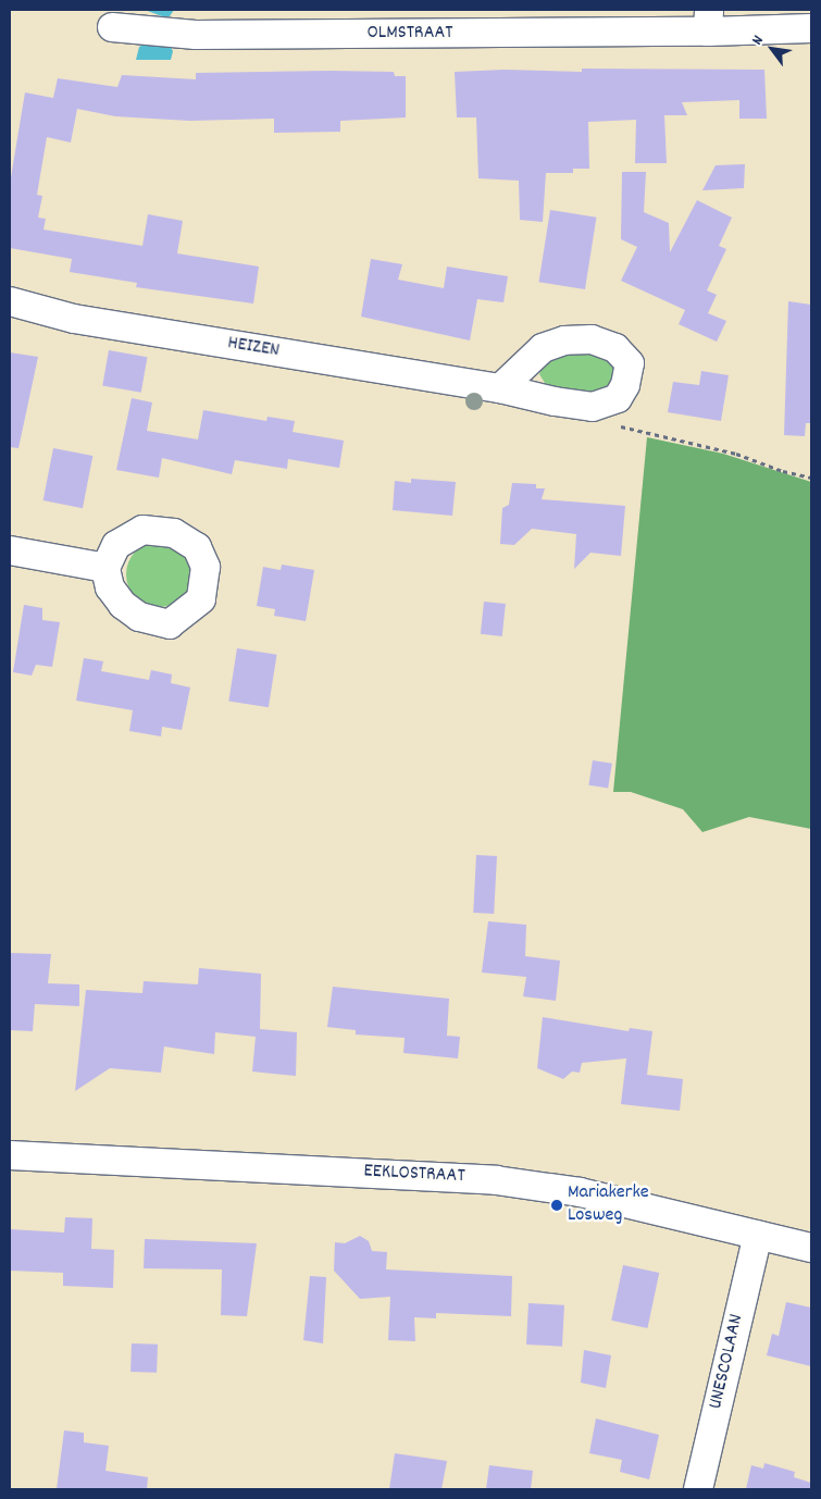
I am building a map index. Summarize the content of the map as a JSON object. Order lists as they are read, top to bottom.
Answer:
{
  "streets": {
    "street": [
      "OLMSTRAAT",
      "HEIZEN",
      "EEKLOSTRAAT",
      "UNESCOLAAN"
    ]
  },
  "crossings": [
    ["EEKLOSTRAAT", "UNESCOLAAN"]
  ],
  "places": ["Mariakerke Losweg"],
  "north": "top left"
}
